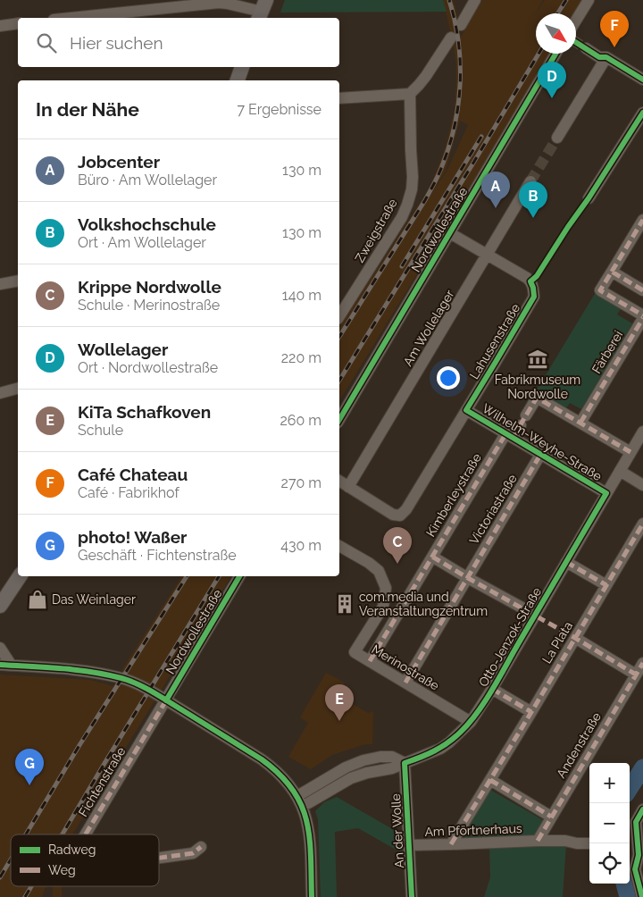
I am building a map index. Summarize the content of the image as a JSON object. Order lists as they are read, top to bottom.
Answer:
{
  "streets": {
    "street": [
      "Nordwollestraße",
      "Zweigstraße",
      "Am Wollelager",
      "Lahusenstraße",
      "Färberei",
      "Wilhelm-Weyhe-Straße",
      "Kimberleystraße",
      "Victoriastraße",
      "Otto-Jenzok-Straße",
      "La Plata",
      "Merinostraße",
      "Andenstraße",
      "Fichtenstraße",
      "Am Pförtnerhaus",
      "An der Wolle"
    ]
  },
  "crossings": [
    ["Nordwollestraße", "Lahusenstraße"],
    ["Nordwollestraße", "Fichtenstraße"],
    ["Am Wollelager", "Lahusenstraße"],
    ["Lahusenstraße", "Wilhelm-Weyhe-Straße"],
    ["Wilhelm-Weyhe-Straße", "Kimberleystraße"],
    ["Wilhelm-Weyhe-Straße", "Victoriastraße"],
    ["Wilhelm-Weyhe-Straße", "Otto-Jenzok-Straße"],
    ["Kimberleystraße", "Merinostraße"],
    ["Victoriastraße", "Merinostraße"],
    ["Otto-Jenzok-Straße", "Merinostraße"],
    ["Otto-Jenzok-Straße", "An der Wolle"],
    ["La Plata", "Am Pförtnerhaus"],
    ["Andenstraße", "Am Pförtnerhaus"],
    ["Am Pförtnerhaus", "An der Wolle"]
  ],
  "places": {
    "museum": ["Fabrikmuseum Nordwolle"],
    "shop": ["Das Weinlager"],
    "building": ["com.media und Veranstaltungzentrum"]
  },
  "legend": ["Radweg", "Weg"],
  "north": "bottom right",
  "page": {
    "pins": [
      "F",
      "D",
      "A",
      "B",
      "C",
      "E",
      "G"
    ],
    "search": "Hier suchen",
    "heading": ["In der Nähe", "7 Ergebnisse"],
    "list": [
      {
        "mark": "A",
        "name": "Jobcenter",
        "note": "Büro · Am Wollelager",
        "value": "130 m"
      },
      {
        "mark": "B",
        "name": "Volkshochschule",
        "note": "Ort · Am Wollelager",
        "value": "130 m"
      },
      {
        "mark": "C",
        "name": "Krippe Nordwolle",
        "note": "Schule · Merinostraße",
        "value": "140 m"
      },
      {
        "mark": "D",
        "name": "Wollelager",
        "note": "Ort · Nordwollestraße",
        "value": "220 m"
      },
      {
        "mark": "E",
        "name": "KiTa Schafkoven",
        "note": "Schule",
        "value": "260 m"
      },
      {
        "mark": "F",
        "name": "Café Chateau",
        "note": "Café · Fabrikhof",
        "value": "270 m"
      },
      {
        "mark": "G",
        "name": "photo! Waßer",
        "note": "Geschäft · Fichtenstraße",
        "value": "430 m"
      }
    ],
    "map_buttons": ["+", "−"]
  }
}
